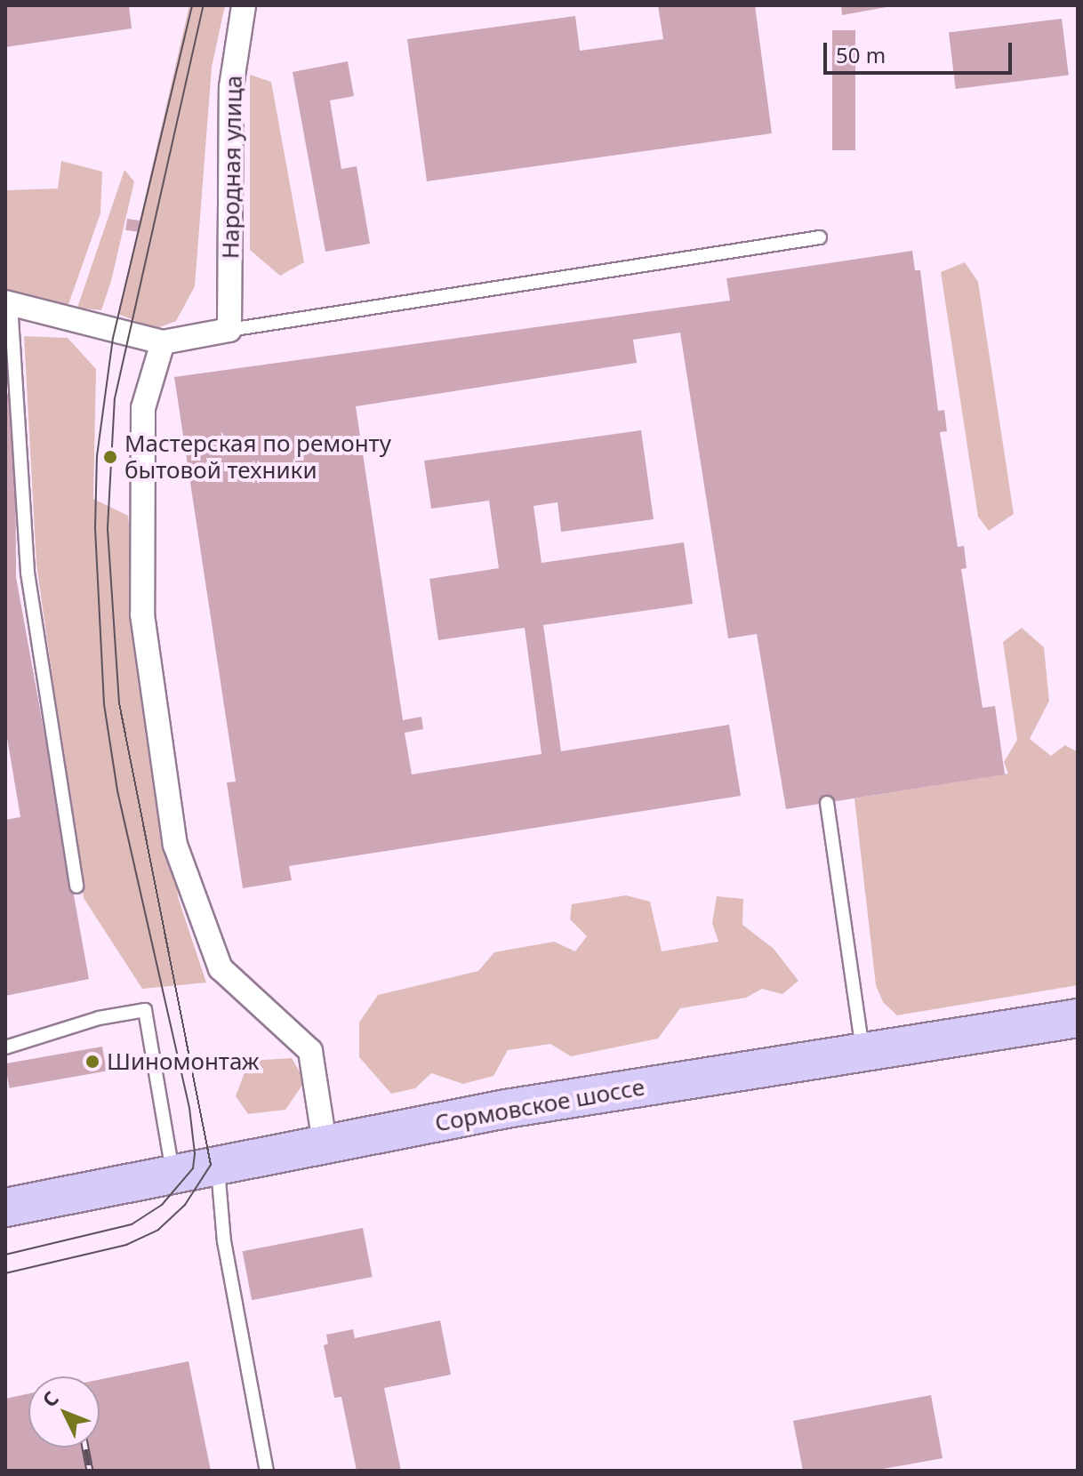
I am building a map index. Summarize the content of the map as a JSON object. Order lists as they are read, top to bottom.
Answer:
{
  "streets": {
    "main road": ["Сормовское шоссе"],
    "street": ["Народная улица"]
  },
  "places": ["Мастерская по ремонту бытовой техники", "Шиномонтаж"],
  "scale_bar": "50 m",
  "north": "top left"
}
